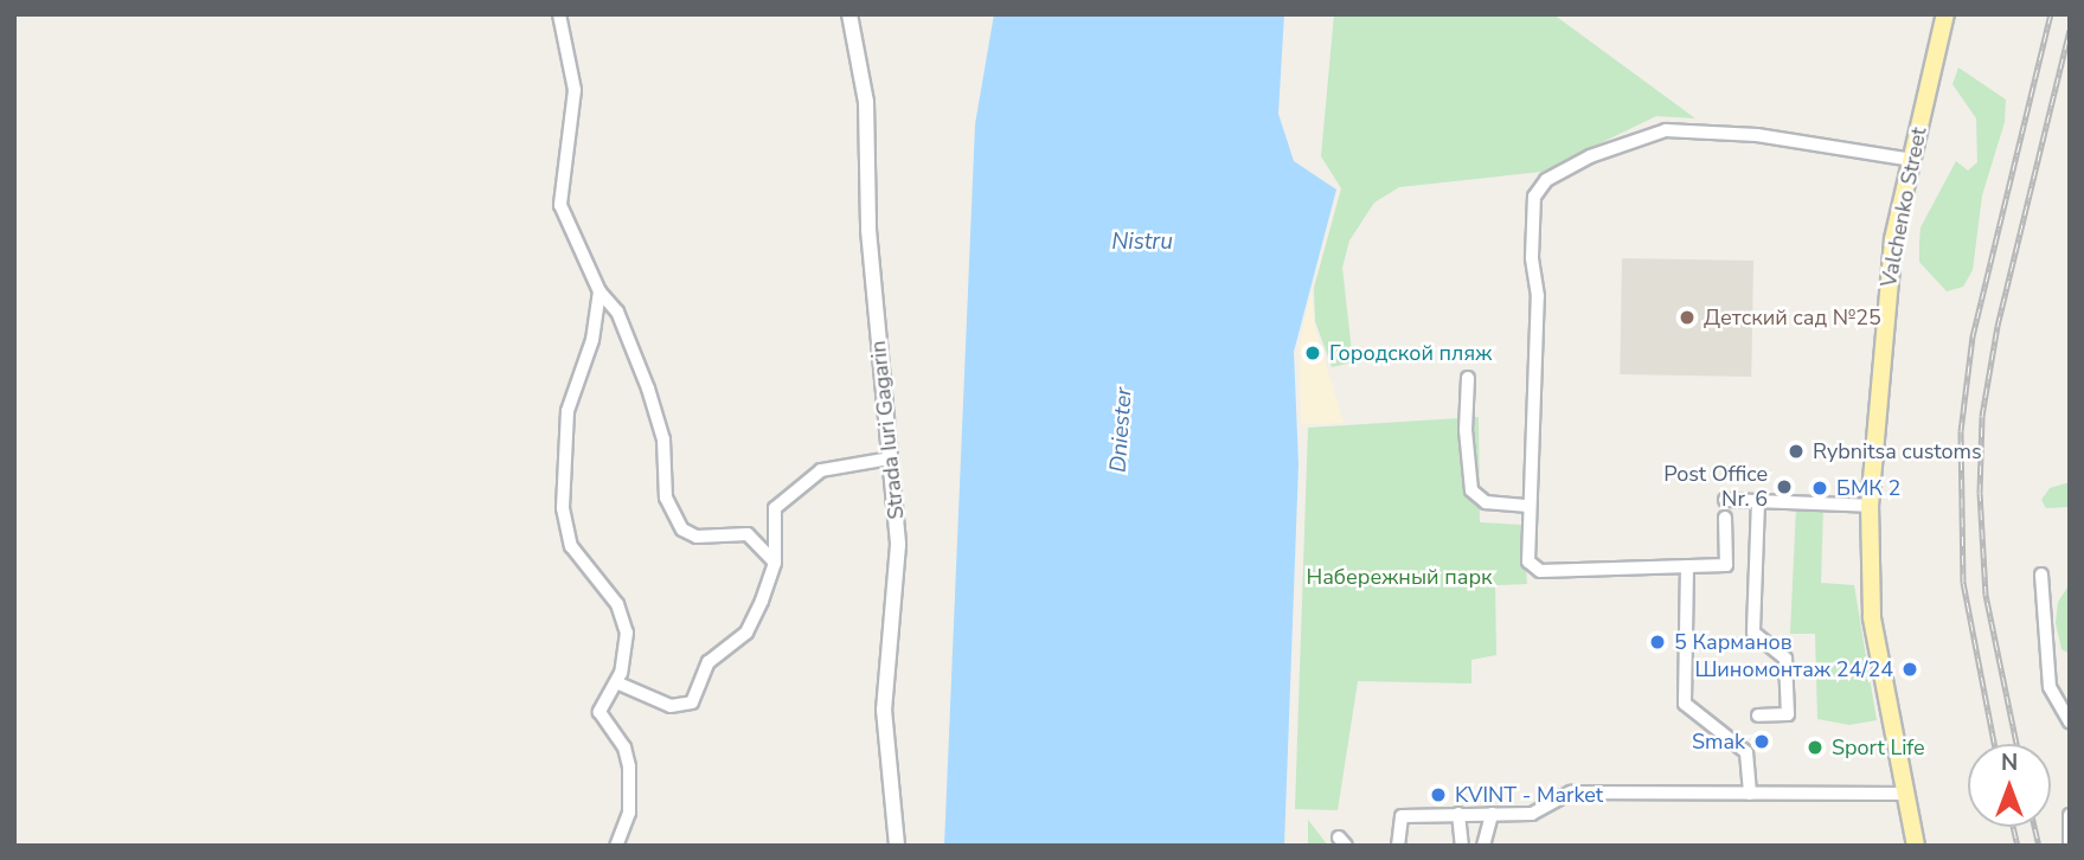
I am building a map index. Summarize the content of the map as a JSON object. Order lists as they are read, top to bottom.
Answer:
{
  "streets": {
    "main road": ["Valchenko Street", "Strada Iuri Gagarin"]
  },
  "water": ["Nistru", "Dniester"],
  "parks": ["Набережный парк"],
  "places": [
    "Детский сад №25",
    "Городской пляж",
    "Rybnitsa customs",
    "Post Office Nr. 6",
    "БМК 2",
    "5 Карманов",
    "Шиномонтаж 24/24",
    "Smak",
    "Sport Life",
    "KVINT - Market"
  ],
  "north": "top"
}
